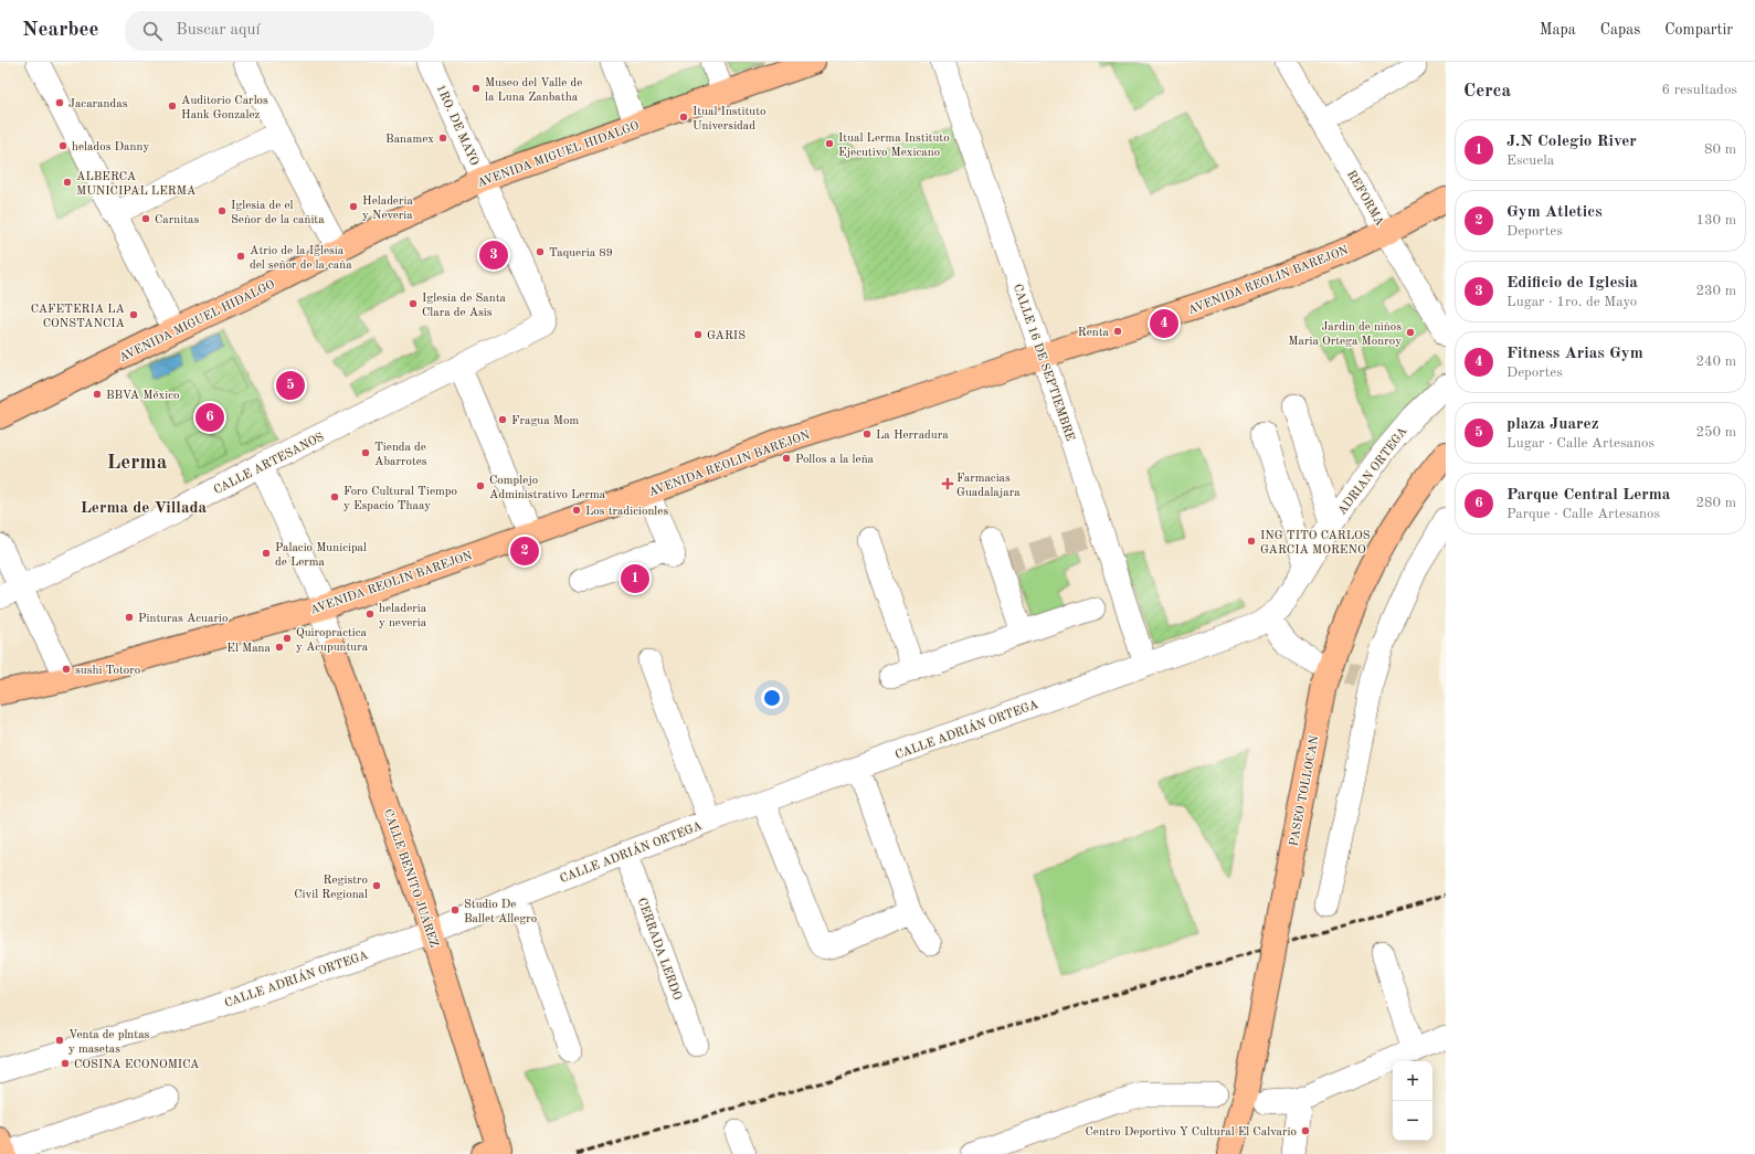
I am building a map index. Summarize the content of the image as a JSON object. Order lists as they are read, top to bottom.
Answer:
{
  "streets": {
    "main road": [
      "AVENIDA MIGUEL HIDALGO",
      "AVENIDA REOLIN BAREJON",
      "PASEO TOLLOCAN",
      "CALLE BENITO JUÁREZ"
    ],
    "street": [
      "1RO. DE MAYO",
      "REFORMA",
      "CALLE 16 DE SEPTIEMBRE",
      "CALLE ARTESANOS",
      "ADRIAN ORTEGA",
      "CALLE ADRIÁN ORTEGA",
      "CERRADA LERDO"
    ]
  },
  "crossings": [
    ["1RO. DE MAYO", "AVENIDA MIGUEL HIDALGO"],
    ["1RO. DE MAYO", "CALLE ARTESANOS"],
    ["REFORMA", "AVENIDA REOLIN BAREJON"],
    ["AVENIDA REOLIN BAREJON", "CALLE 16 DE SEPTIEMBRE"],
    ["AVENIDA REOLIN BAREJON", "CALLE BENITO JUÁREZ"],
    ["CALLE 16 DE SEPTIEMBRE", "CALLE ADRIÁN ORTEGA"],
    ["CALLE ARTESANOS", "CALLE BENITO JUÁREZ"],
    ["ADRIAN ORTEGA", "CALLE ADRIÁN ORTEGA"],
    ["CALLE ADRIÁN ORTEGA", "CALLE BENITO JUÁREZ"],
    ["CALLE ADRIÁN ORTEGA", "CERRADA LERDO"]
  ],
  "districts": ["Lerma", "Lerma de Villada"],
  "places": {
    "other": [
      "Museo del Valle de la Luna Zanbatha",
      "Jacarandas",
      "Auditorio Carlos Hank Gonzalez",
      "Itual Instituto Universidad",
      "Banamex",
      "Itual Lerma Instituto Ejecutivo Mexicano",
      "helados Danny",
      "ALBERCA MUNICIPAL LERMA",
      "Heladeria y Neveria",
      "Iglesia de el Señor de la cañita",
      "Carnitas",
      "Taqueria 89",
      "Atrio de la Iglesia del señor de la caña",
      "Iglesia de Santa Clara de Asis",
      "CAFETERIA LA CONSTANCIA",
      "Renta",
      "Jardin de niños Maria Ortega Monroy",
      "GARIS",
      "BBVA México",
      "Fragua Mom",
      "La Herradura",
      "Tienda de Abarrotes",
      "Pollos a la leña",
      "Complejo Administrativo Lerma",
      "Foro Cultural Tiempo y Espacio Thaay",
      "Los tradicionles",
      "ING TITO CARLOS GARCIA MORENO",
      "Palacio Municipal de Lerma",
      "heladeria y neveria",
      "Pinturas Acuario",
      "Quiropractica y Acupuntura",
      "El Mana",
      "sushi Totoro",
      "Registro Civil Regional",
      "Studio De Ballet Allegro",
      "Venta de plntas y masetas",
      "COSINA ECONOMICA",
      "Centro Deportivo Y Cultural El Calvario"
    ],
    "health": ["Farmacias Guadalajara"]
  },
  "page": {
    "header": "Nearbee",
    "search": "Buscar aquí",
    "nav": ["Mapa", "Capas", "Compartir"],
    "heading": ["Cerca", "6 resultados"],
    "list": [
      {
        "mark": "1",
        "name": "J.N Colegio River",
        "note": "Escuela",
        "value": "80 m"
      },
      {
        "mark": "2",
        "name": "Gym Atletics",
        "note": "Deportes",
        "value": "130 m"
      },
      {
        "mark": "3",
        "name": "Edificio de Iglesia",
        "note": "Lugar · 1ro. de Mayo",
        "value": "230 m"
      },
      {
        "mark": "4",
        "name": "Fitness Arias Gym",
        "note": "Deportes",
        "value": "240 m"
      },
      {
        "mark": "5",
        "name": "plaza Juarez",
        "note": "Lugar · Calle Artesanos",
        "value": "250 m"
      },
      {
        "mark": "6",
        "name": "Parque Central Lerma",
        "note": "Parque · Calle Artesanos",
        "value": "280 m"
      }
    ],
    "pins": [
      "3",
      "4",
      "5",
      "6",
      "2",
      "1"
    ],
    "map_buttons": ["+", "−"]
  }
}
